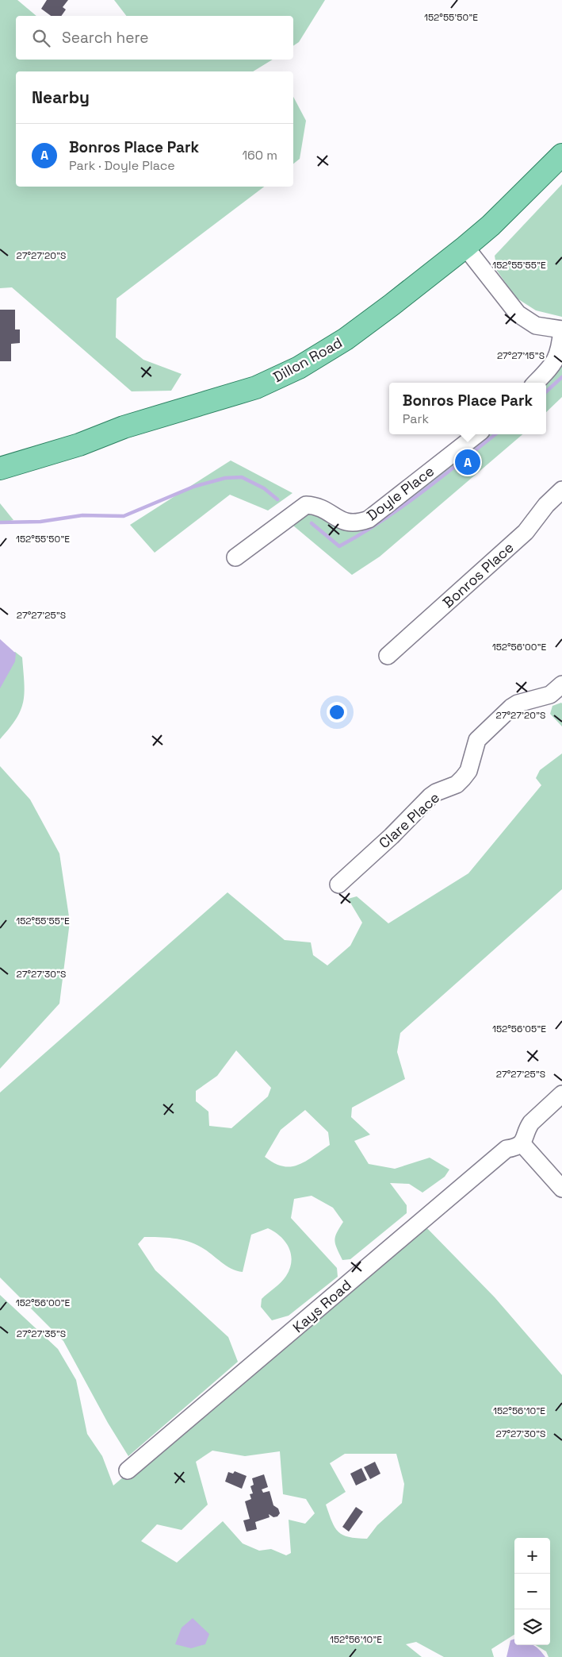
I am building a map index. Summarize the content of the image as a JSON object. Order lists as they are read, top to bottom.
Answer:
{
  "streets": {
    "main road": ["Dillon Road"],
    "street": [
      "Doyle Place",
      "Bonros Place",
      "Clare Place",
      "Kays Road"
    ]
  },
  "page": {
    "search": "Search here",
    "heading": "Nearby",
    "list": [
      {
        "mark": "A",
        "name": "Bonros Place Park",
        "note": "Park · Doyle Place",
        "value": "160 m"
      }
    ],
    "popup": ["Bonros Place Park", "Park"],
    "pins": "A",
    "map_buttons": ["+", "−"]
  },
  "coordinates": [
    "152°55'50\"E",
    "27°27'20\"S",
    "152°55'55\"E",
    "27°27'15\"S",
    "27°27'25\"S",
    "152°56'00\"E",
    "27°27'30\"S",
    "152°56'05\"E",
    "27°27'35\"S",
    "152°56'10\"E"
  ]
}
